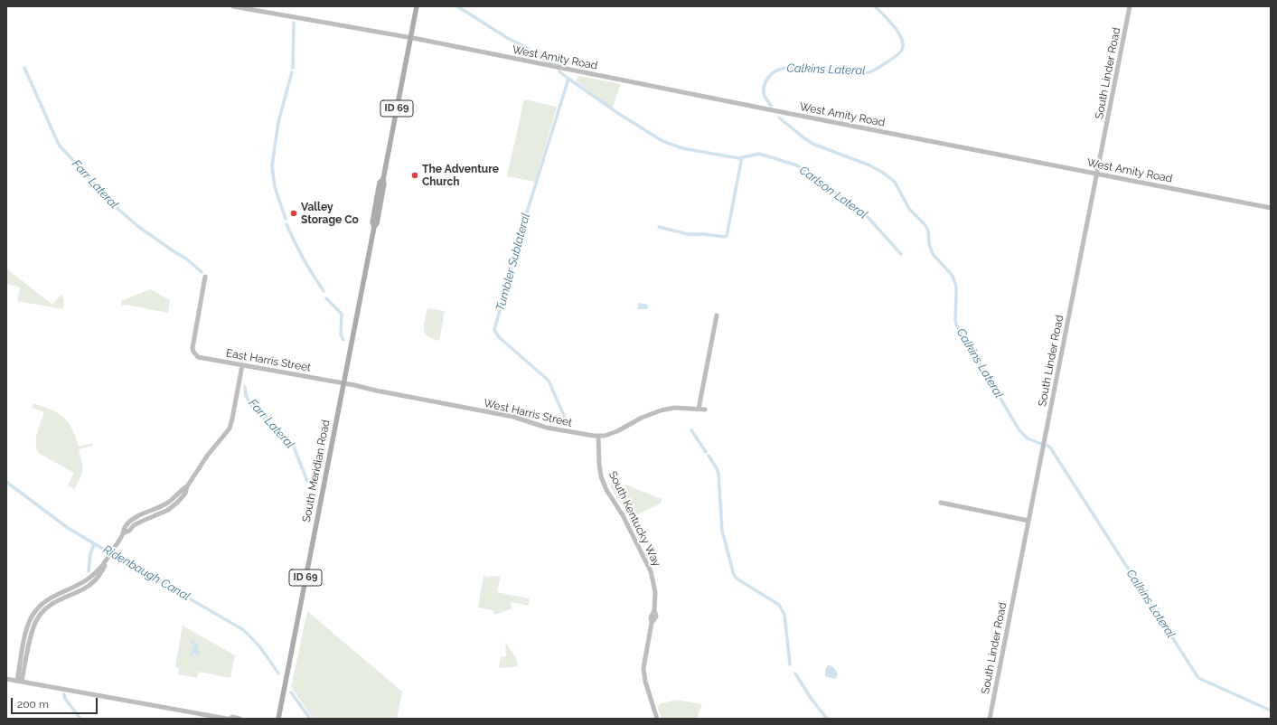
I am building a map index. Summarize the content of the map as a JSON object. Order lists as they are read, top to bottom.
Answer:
{
  "streets": {
    "main road": ["ID 69", "South Meridian Road"],
    "street": [
      "West Amity Road",
      "South Linder Road",
      "East Harris Street",
      "West Harris Street",
      "South Kentucky Way"
    ]
  },
  "crossings": [
    ["West Amity Road", "South Linder Road"],
    ["West Amity Road", "South Meridian Road"],
    ["East Harris Street", "West Harris Street"],
    ["East Harris Street", "South Meridian Road"],
    ["West Harris Street", "South Meridian Road"],
    ["West Harris Street", "South Kentucky Way"]
  ],
  "water": [
    "Calkins Lateral",
    "Farr Lateral",
    "Carlson Lateral",
    "Tumbler Sublateral",
    "Ridenbaugh Canal"
  ],
  "places": ["The Adventure Church", "Valley Storage Co"],
  "scale_bar": "200 m"
}
